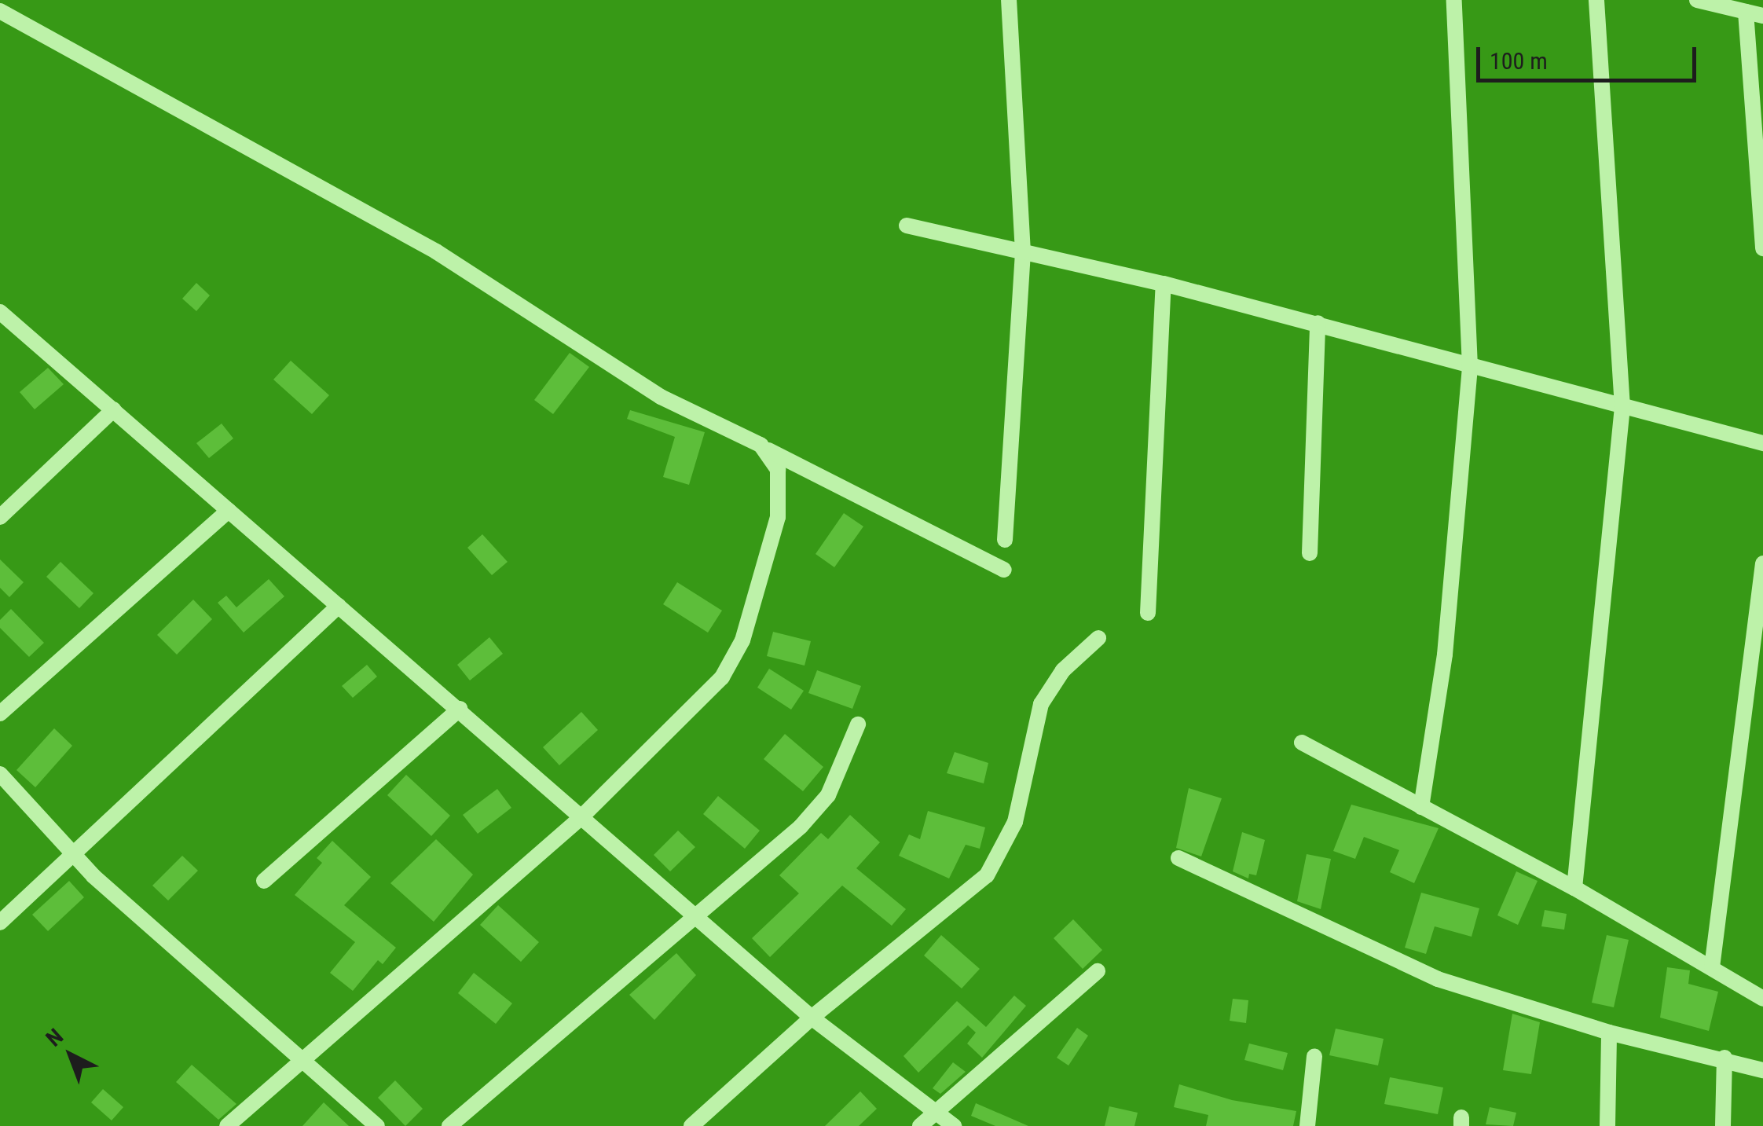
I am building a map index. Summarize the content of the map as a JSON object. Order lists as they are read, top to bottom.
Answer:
{
  "scale_bar": "100 m",
  "north": "top left"
}
